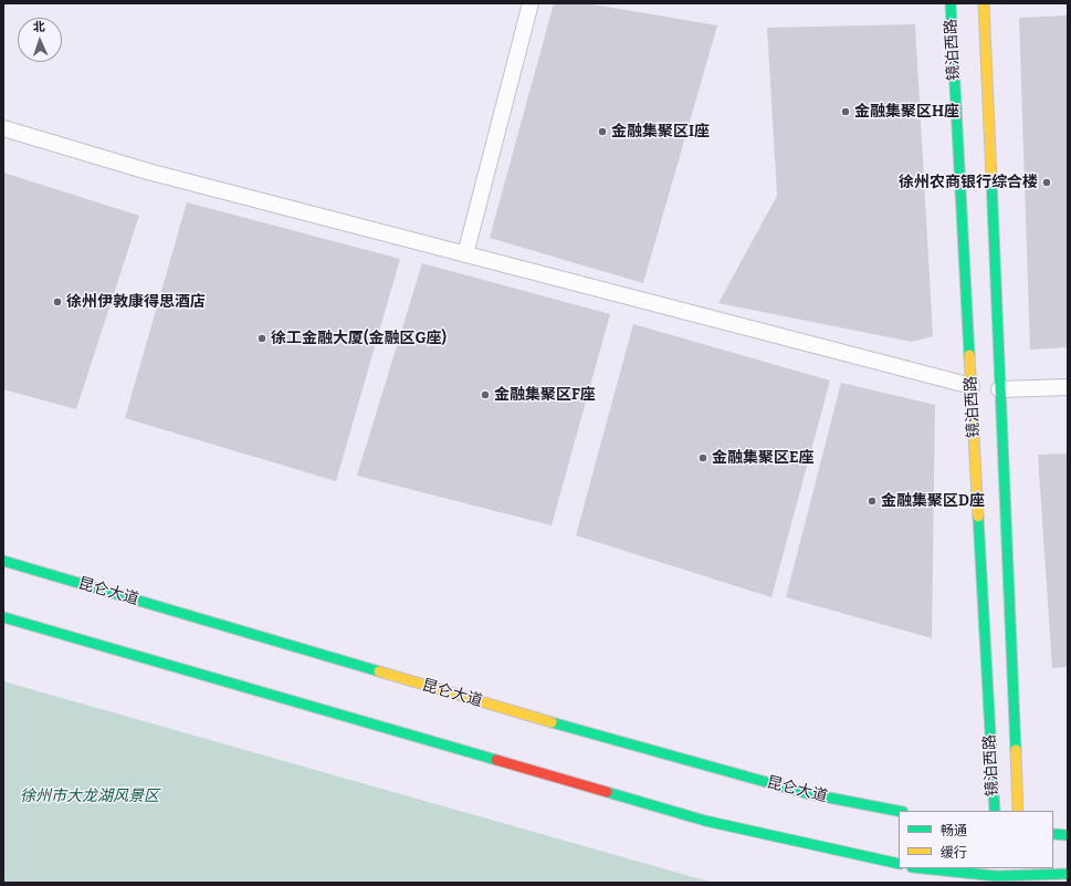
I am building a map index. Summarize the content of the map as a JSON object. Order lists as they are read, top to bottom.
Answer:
{
  "streets": {
    "main road": ["镜泊西路", "昆仑大道"]
  },
  "parks": ["徐州市大龙湖风景区"],
  "places": [
    "金融集聚区H座",
    "金融集聚区I座",
    "徐州农商银行综合楼",
    "徐州伊敦康得思酒店",
    "徐工金融大厦(金融区G座)",
    "金融集聚区F座",
    "金融集聚区E座",
    "金融集聚区D座"
  ],
  "legend": ["畅通", "缓行"],
  "north": "top"
}
